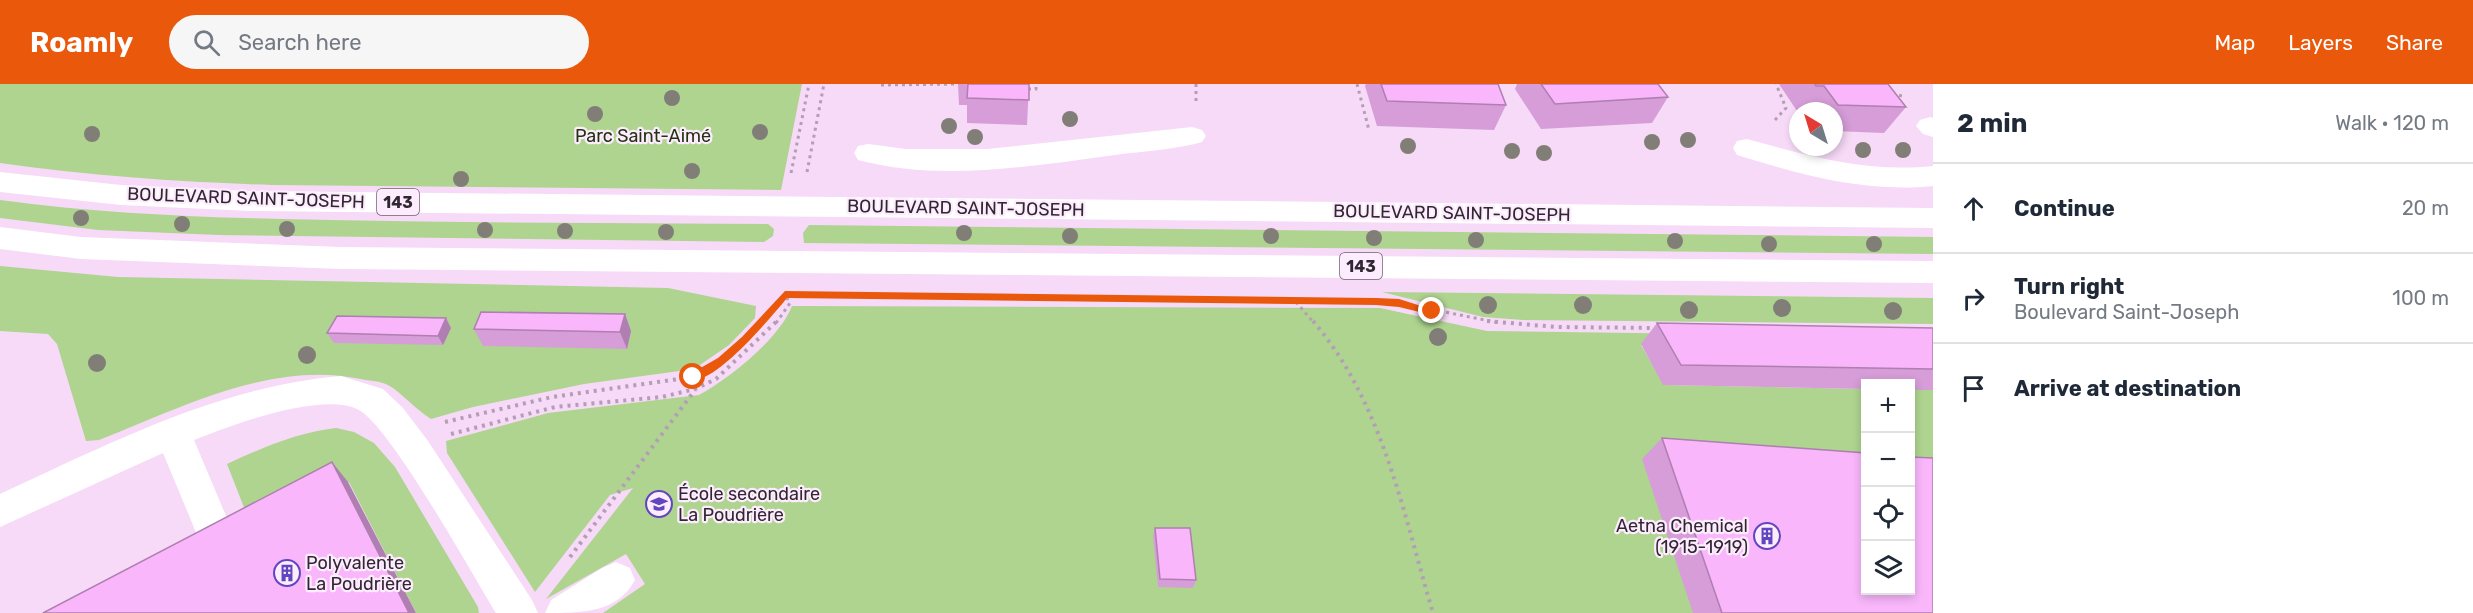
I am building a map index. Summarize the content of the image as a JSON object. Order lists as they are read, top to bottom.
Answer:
{
  "streets": {
    "main road": ["BOULEVARD SAINT-JOSEPH", "143"]
  },
  "parks": ["Parc Saint-Aimé"],
  "places": {
    "school or university": ["École secondaire La Poudrière"],
    "building": ["Aetna Chemical (1915-1919)", "Polyvalente La Poudrière"]
  },
  "north": "top left",
  "page": {
    "header": "Roamly",
    "search": "Search here",
    "nav": ["Map", "Layers", "Share"],
    "heading": ["2 min", "Walk · 120 m"],
    "list": [
      ["Continue", "20 m"],
      ["Turn right", "Boulevard Saint-Joseph", "100 m"],
      "Arrive at destination"
    ],
    "map_buttons": ["+", "−"]
  }
}
